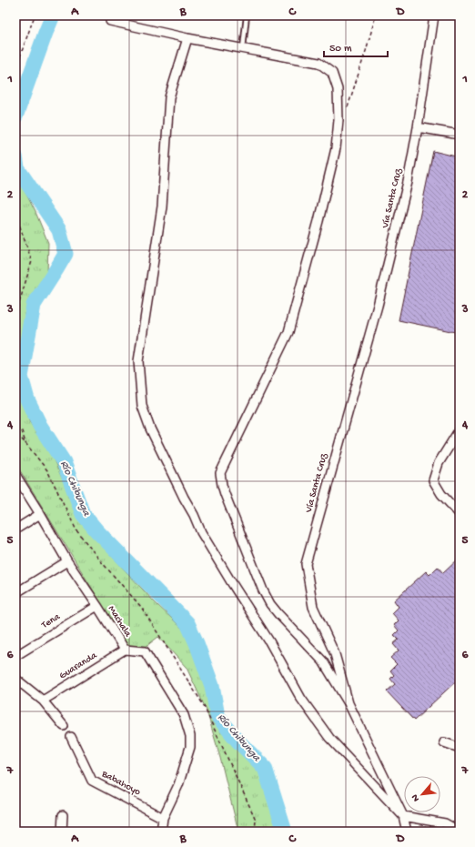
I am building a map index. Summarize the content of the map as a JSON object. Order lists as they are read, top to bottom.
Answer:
{
  "streets": {
    "street": [
      "Vía Santa Cruz",
      "Tena",
      "Machala",
      "Guaranda",
      "Babahoyo"
    ]
  },
  "crossings": [
    ["Tena", "Machala"],
    ["Machala", "Guaranda"],
    ["Machala", "Babahoyo"]
  ],
  "water": ["Río Chibunga"],
  "scale_bar": "50 m",
  "north": "bottom left",
  "grid": {
    "columns": [
      "A",
      "B",
      "C",
      "D"
    ],
    "rows": [
      "1",
      "2",
      "3",
      "4",
      "5",
      "6",
      "7"
    ]
  }
}
